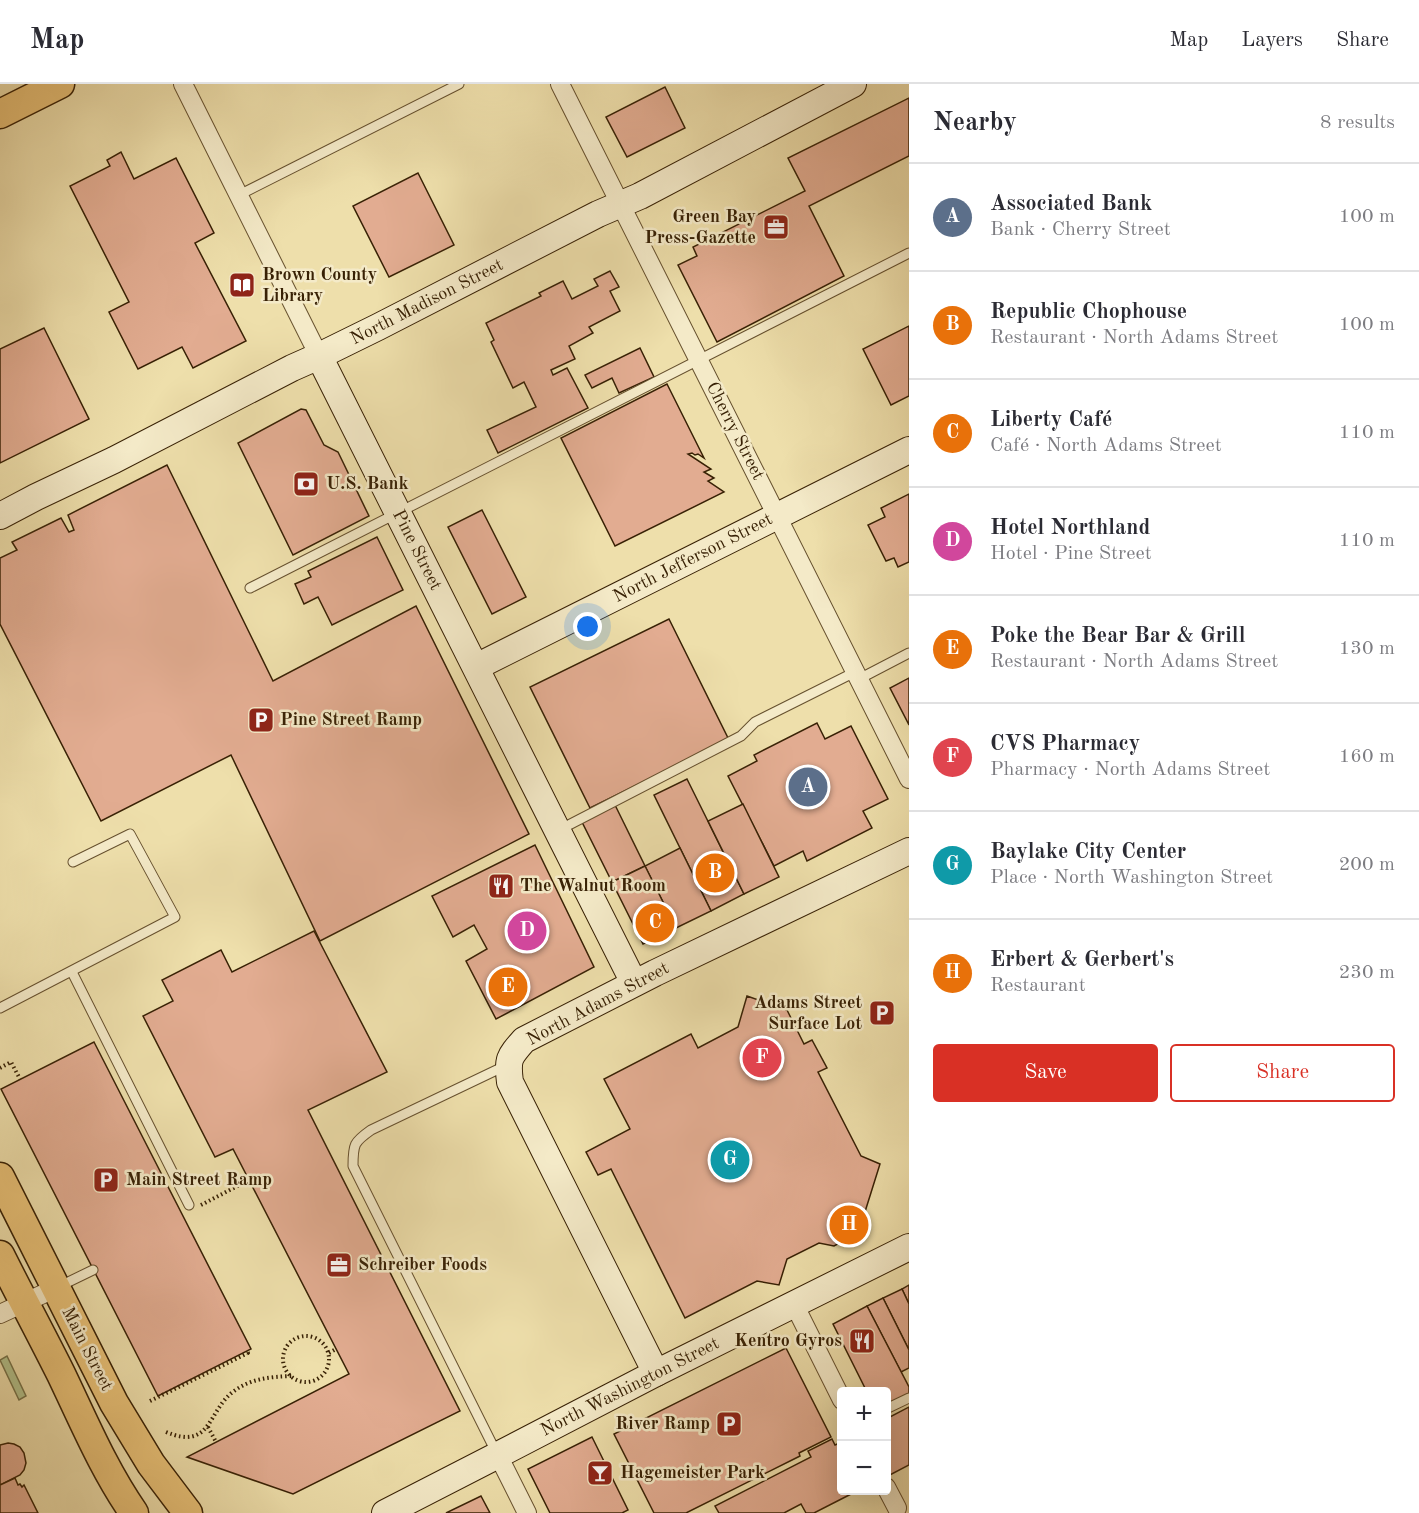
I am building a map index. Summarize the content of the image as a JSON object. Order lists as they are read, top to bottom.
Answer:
{
  "streets": {
    "main road": [
      "North Madison Street",
      "Pine Street",
      "North Jefferson Street",
      "North Adams Street",
      "Main Street",
      "North Washington Street"
    ],
    "street": ["Cherry Street"]
  },
  "crossings": [
    ["North Madison Street", "Cherry Street"],
    ["North Madison Street", "Pine Street"],
    ["Cherry Street", "North Jefferson Street"],
    ["Pine Street", "North Jefferson Street"],
    ["Pine Street", "North Adams Street"]
  ],
  "places": {
    "office": ["Green Bay Press-Gazette", "Schreiber Foods"],
    "library": ["Brown County Library"],
    "bank": ["U.S. Bank"],
    "parking": [
      "Pine Street Ramp",
      "Adams Street Surface Lot",
      "Main Street Ramp",
      "River Ramp"
    ],
    "restaurant": ["The Walnut Room", "Kentro Gyros"],
    "bar": ["Hagemeister Park"]
  },
  "page": {
    "header": "Map",
    "nav": ["Map", "Layers", "Share"],
    "heading": ["Nearby", "8 results"],
    "list": [
      {
        "mark": "A",
        "name": "Associated Bank",
        "note": "Bank · Cherry Street",
        "value": "100 m"
      },
      {
        "mark": "B",
        "name": "Republic Chophouse",
        "note": "Restaurant · North Adams Street",
        "value": "100 m"
      },
      {
        "mark": "C",
        "name": "Liberty Café",
        "note": "Café · North Adams Street",
        "value": "110 m"
      },
      {
        "mark": "D",
        "name": "Hotel Northland",
        "note": "Hotel · Pine Street",
        "value": "110 m"
      },
      {
        "mark": "E",
        "name": "Poke the Bear Bar & Grill",
        "note": "Restaurant · North Adams Street",
        "value": "130 m"
      },
      {
        "mark": "F",
        "name": "CVS Pharmacy",
        "note": "Pharmacy · North Adams Street",
        "value": "160 m"
      },
      {
        "mark": "G",
        "name": "Baylake City Center",
        "note": "Place · North Washington Street",
        "value": "200 m"
      },
      {
        "mark": "H",
        "name": "Erbert & Gerbert's",
        "note": "Restaurant",
        "value": "230 m"
      }
    ],
    "pins": [
      "A",
      "B",
      "C",
      "D",
      "E",
      "F",
      "G",
      "H"
    ],
    "buttons": ["Save", "Share"],
    "map_buttons": ["+", "−"]
  }
}
